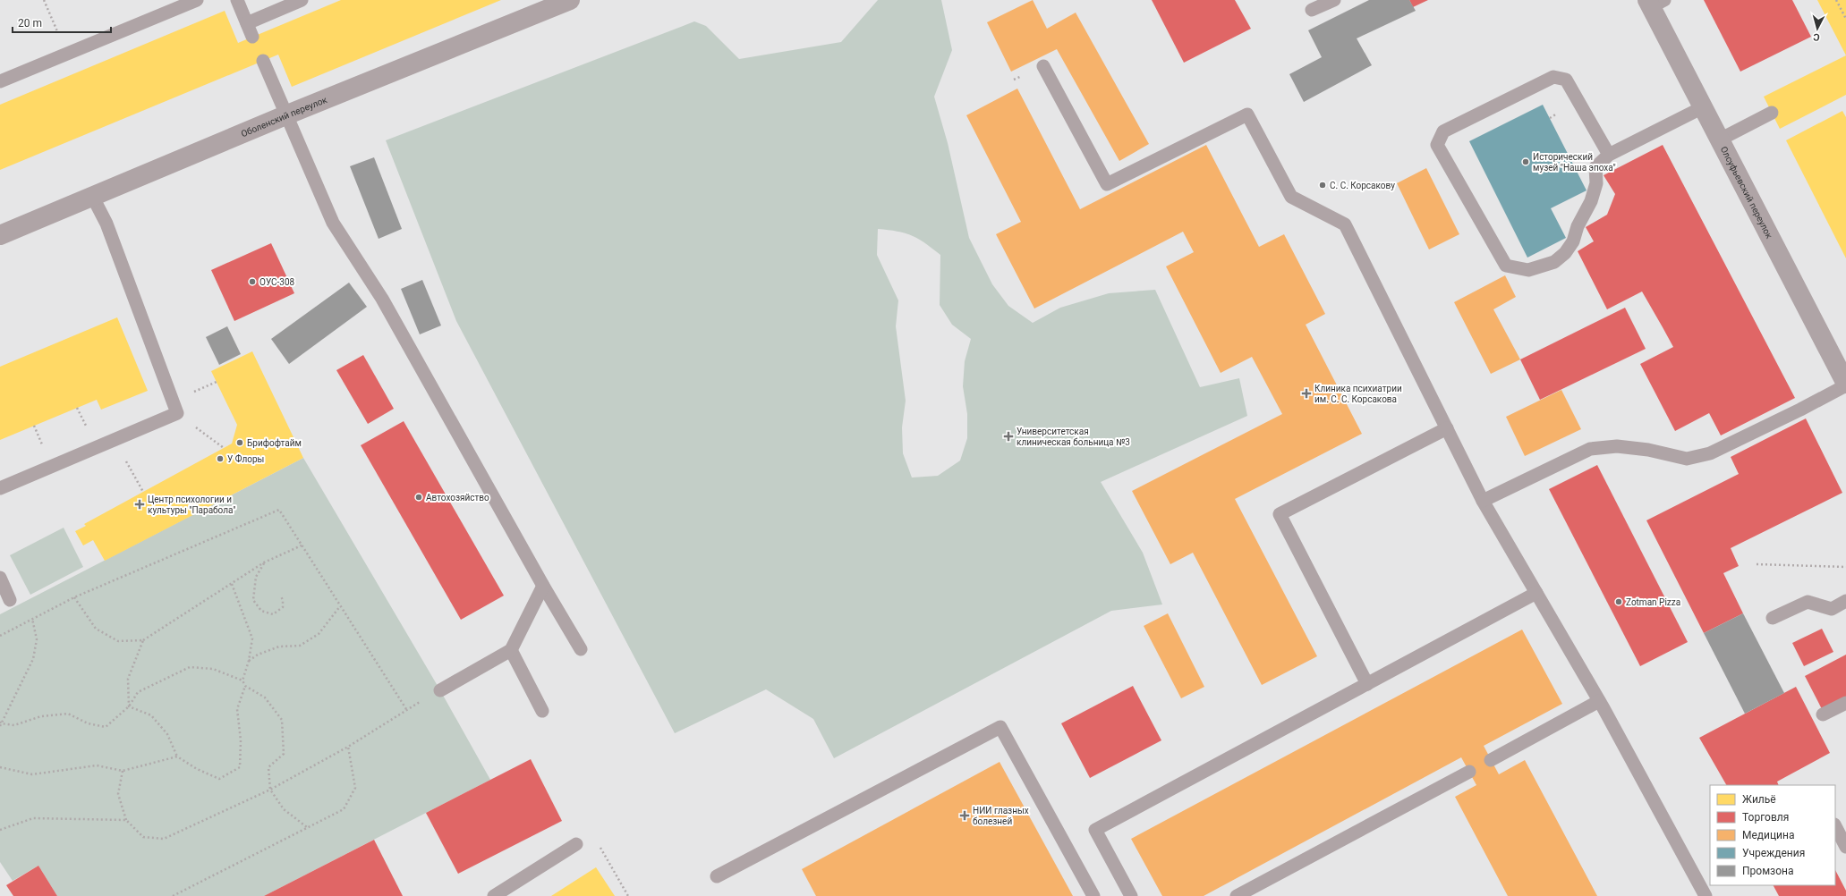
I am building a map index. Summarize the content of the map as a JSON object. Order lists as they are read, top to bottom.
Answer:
{
  "streets": {
    "street": ["Оболенский переулок", "Олсуфьевский переулок"]
  },
  "places": {
    "other": [
      "Исторический музей \"Наша эпоха\"",
      "С. С. Корсакову",
      "ОУС-308",
      "Брифофтайм",
      "У Флоры",
      "Автохозяйство",
      "Zotman Pizza"
    ],
    "health": [
      "Клиника психиатрии им. С. С. Корсакова",
      "Университетская клиническая больница №3",
      "Центр психологии и культуры \"Парабола\"",
      "НИИ глазных болезней"
    ]
  },
  "legend": [
    "Жильё",
    "Торговля",
    "Медицина",
    "Учреждения",
    "Промзона"
  ],
  "scale_bar": "20 m",
  "north": "bottom"
}
